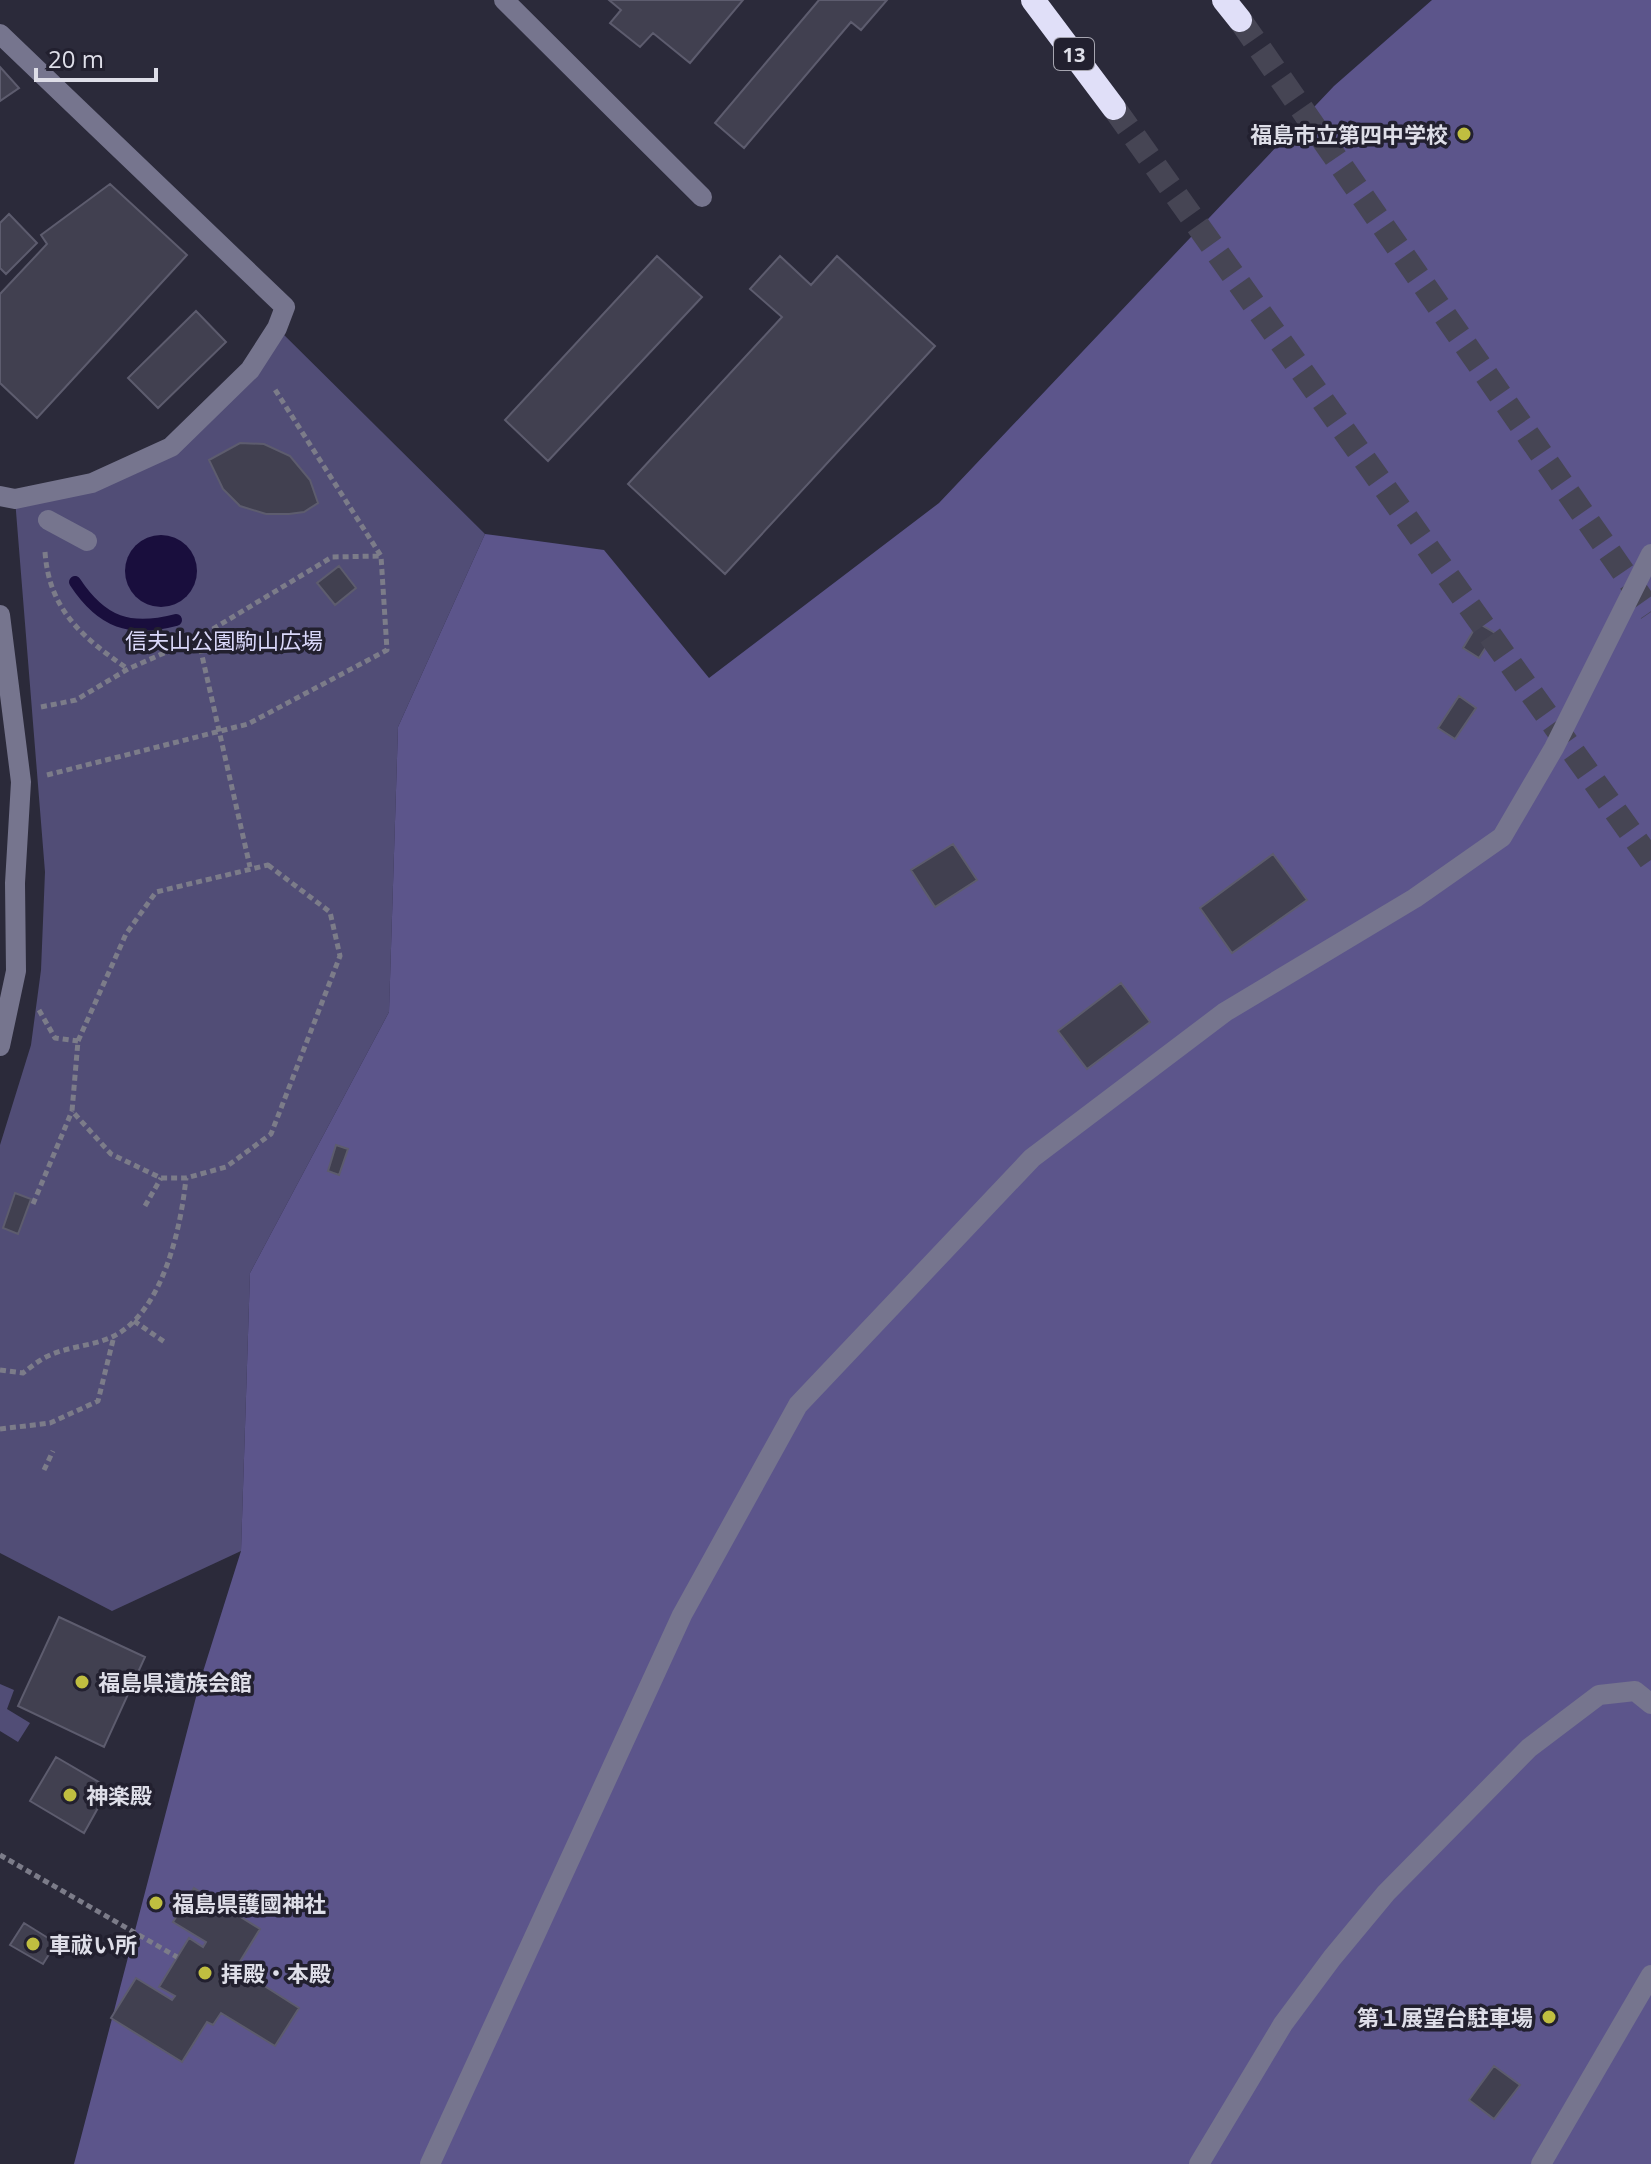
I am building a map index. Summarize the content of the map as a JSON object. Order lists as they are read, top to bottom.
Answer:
{
  "streets": {
    "highway": ["13"]
  },
  "parks": ["信夫山公園駒山広場"],
  "places": [
    "福島市立第四中学校",
    "福島県遺族会館",
    "神楽殿",
    "福島県護國神社",
    "車祓い所",
    "拝殿・本殿",
    "第１展望台駐車場"
  ],
  "scale_bar": "20 m"
}
